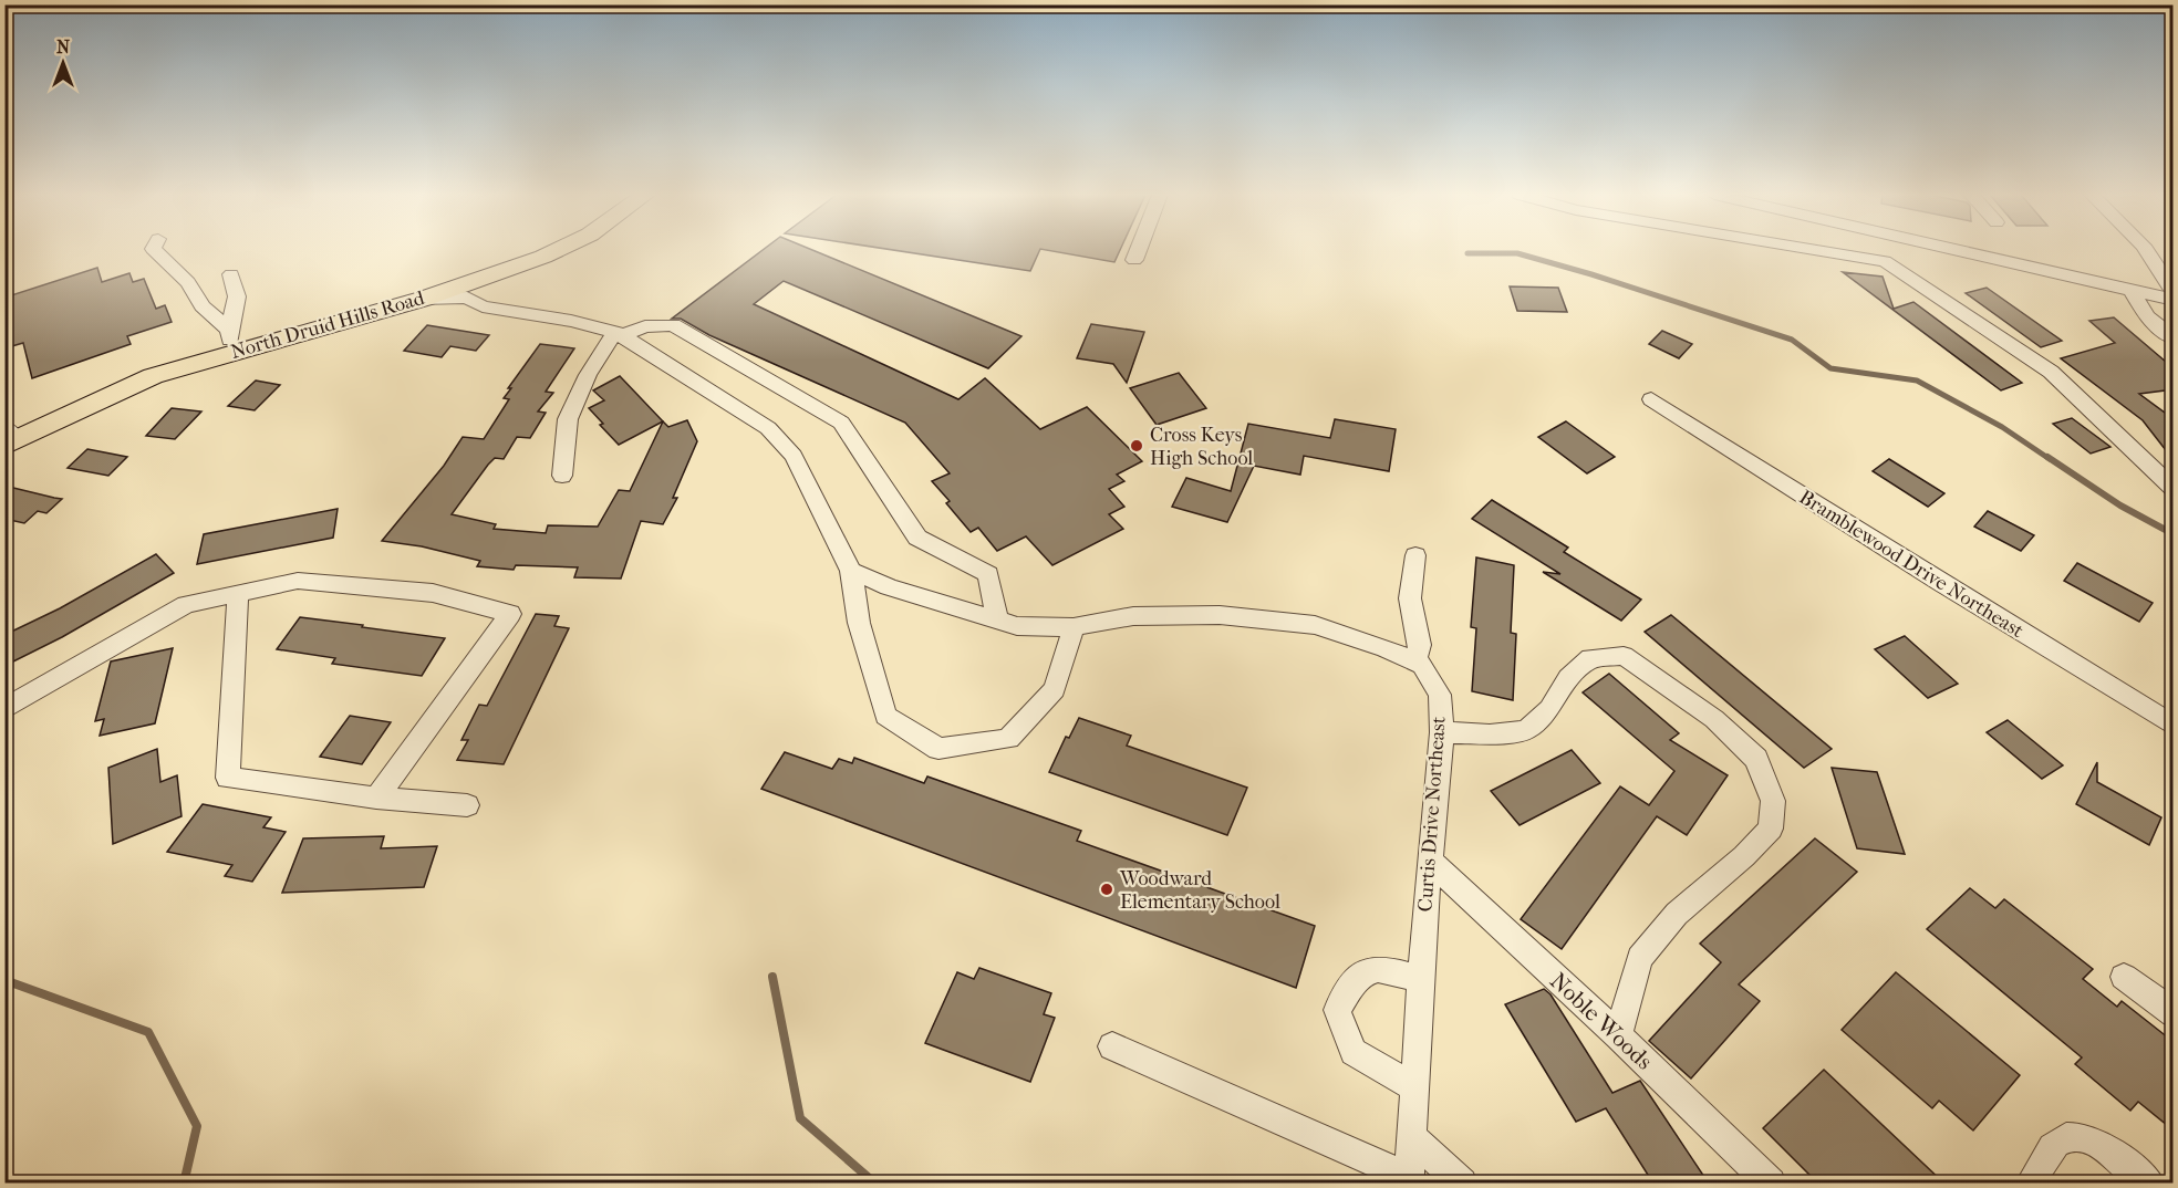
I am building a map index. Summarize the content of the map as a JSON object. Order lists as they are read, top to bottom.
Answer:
{
  "streets": {
    "main road": ["North Druid Hills Road"],
    "street": ["Bramblewood Drive Northeast", "Curtis Drive Northeast", "Noble Woods"]
  },
  "crossings": [
    ["Curtis Drive Northeast", "Noble Woods"]
  ],
  "places": ["Cross Keys High School", "Woodward Elementary School"],
  "north": "top"
}
